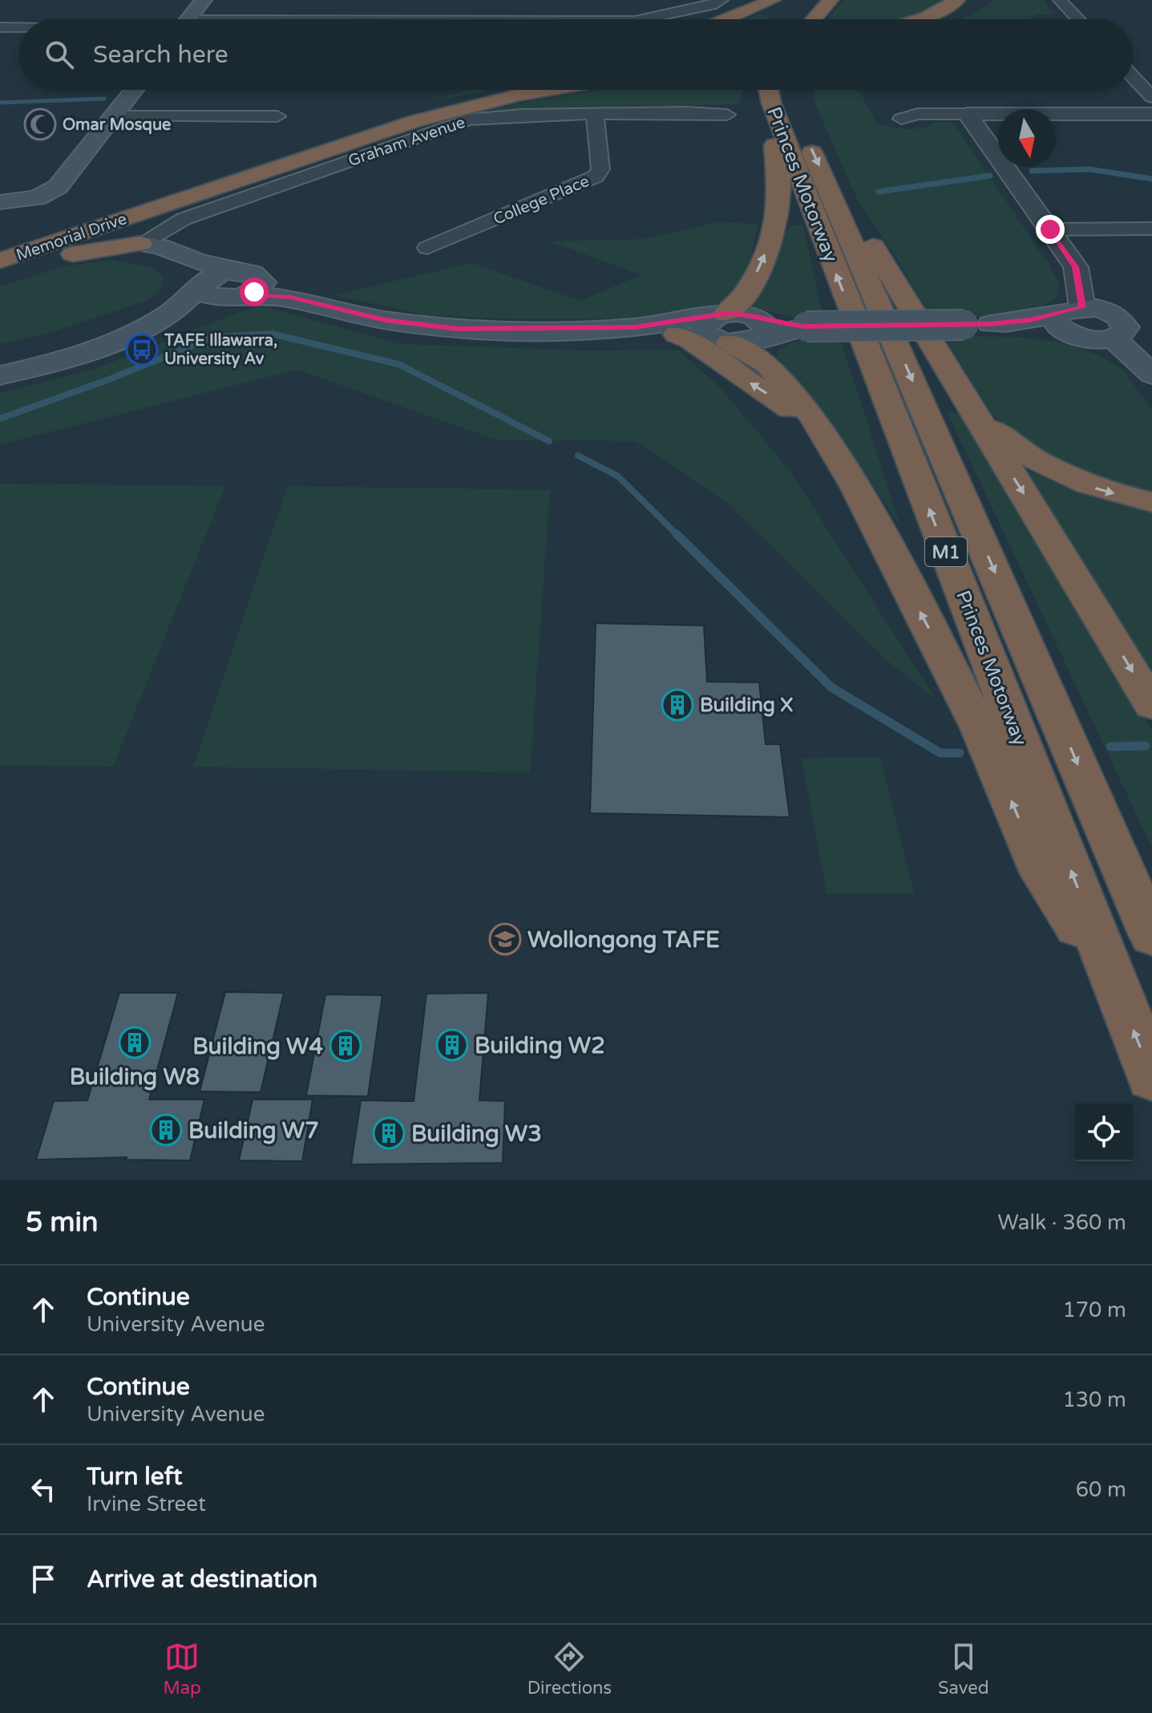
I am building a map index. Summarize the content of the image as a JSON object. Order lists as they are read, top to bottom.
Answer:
{
  "streets": {
    "highway": ["Princes Motorway", "Memorial Drive", "M1"],
    "street": ["Graham Avenue", "College Place"]
  },
  "crossings": [
    ["Graham Avenue", "College Place"]
  ],
  "places": {
    "mosque": ["Omar Mosque"],
    "bus stop": ["TAFE Illawarra, University Av"],
    "building": [
      "Building X",
      "Building W8",
      "Building W2",
      "Building W4",
      "Building W7",
      "Building W3"
    ],
    "school or university": ["Wollongong TAFE"]
  },
  "north": "bottom",
  "page": {
    "search": "Search here",
    "heading": ["5 min", "Walk · 360 m"],
    "list": [
      ["Continue", "University Avenue", "170 m"],
      ["Continue", "University Avenue", "130 m"],
      ["Turn left", "Irvine Street", "60 m"],
      "Arrive at destination"
    ],
    "nav": ["Map", "Directions", "Saved"]
  }
}
